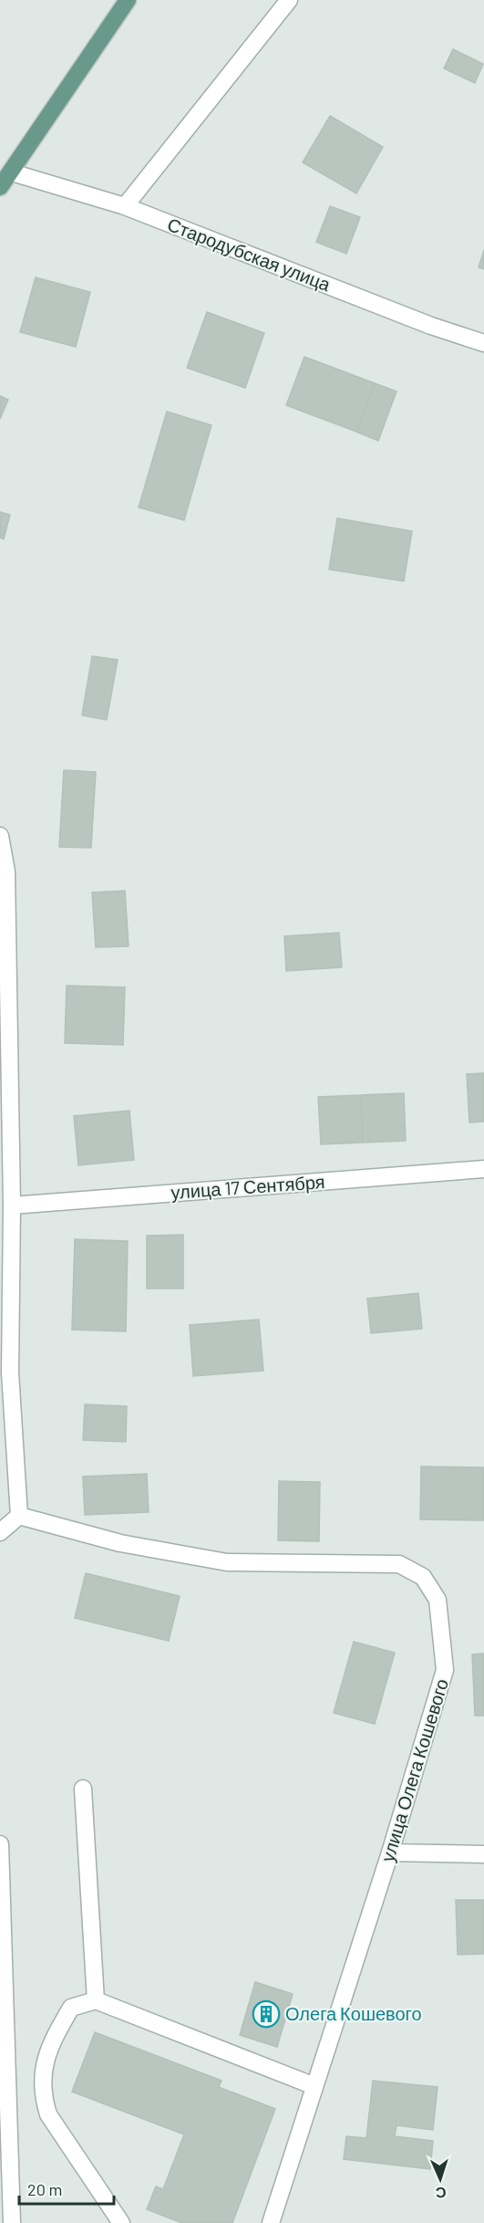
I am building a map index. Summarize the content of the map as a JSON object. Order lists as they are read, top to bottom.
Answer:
{
  "streets": {
    "street": ["Стародубская улица", "улица 17 Сентября", "улица Олега Кошевого"]
  },
  "places": {
    "building": ["Олега Кошевого"]
  },
  "scale_bar": "20 m",
  "north": "bottom"
}
